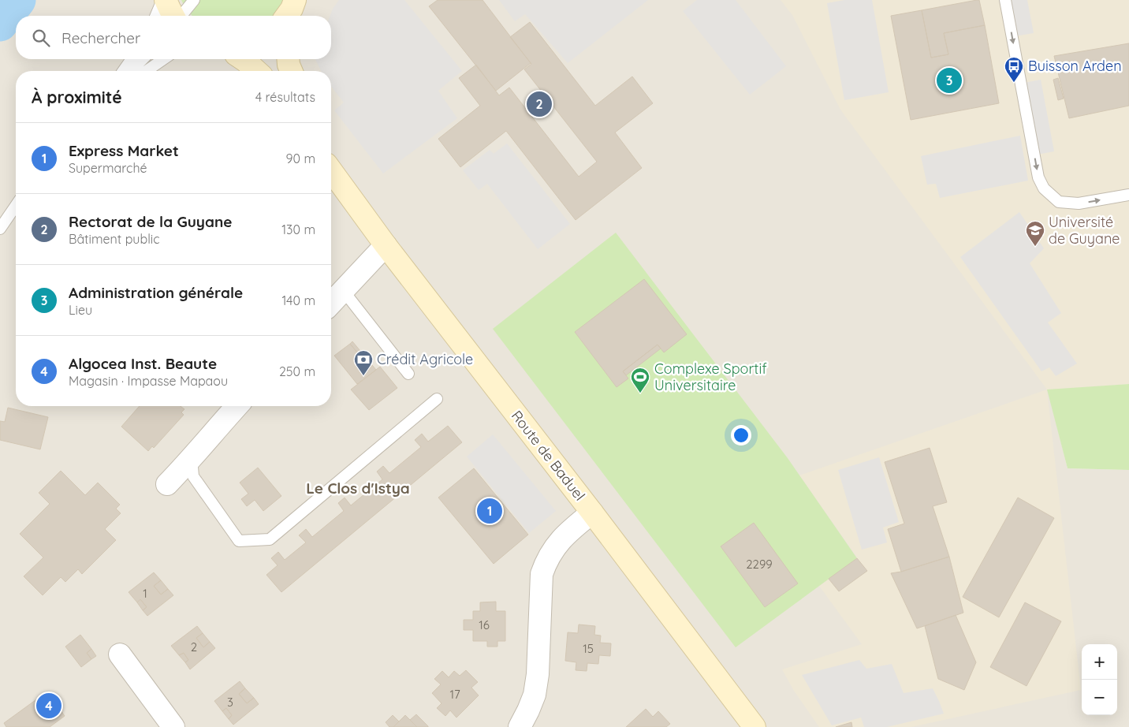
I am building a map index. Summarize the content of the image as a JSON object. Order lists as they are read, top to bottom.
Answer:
{
  "streets": {
    "main road": ["Route de Baduel"]
  },
  "districts": ["Le Clos d'Istya"],
  "places": {
    "bus stop": ["Buisson Arden"],
    "school or university": ["Université de Guyane"],
    "bank": ["Crédit Agricole"],
    "sports": ["Complexe Sportif Universitaire"]
  },
  "house_numbers": [
    "2299",
    "1",
    "16",
    "2",
    "15",
    "17",
    "3"
  ],
  "page": {
    "search": "Rechercher",
    "pins": [
      "3",
      "2",
      "1",
      "4"
    ],
    "heading": ["À proximité", "4 résultats"],
    "list": [
      {
        "mark": "1",
        "name": "Express Market",
        "note": "Supermarché",
        "value": "90 m"
      },
      {
        "mark": "2",
        "name": "Rectorat de la Guyane",
        "note": "Bâtiment public",
        "value": "130 m"
      },
      {
        "mark": "3",
        "name": "Administration générale",
        "note": "Lieu",
        "value": "140 m"
      },
      {
        "mark": "4",
        "name": "Algocea Inst. Beaute",
        "note": "Magasin · Impasse Mapaou",
        "value": "250 m"
      }
    ],
    "map_buttons": ["+", "−"]
  }
}
